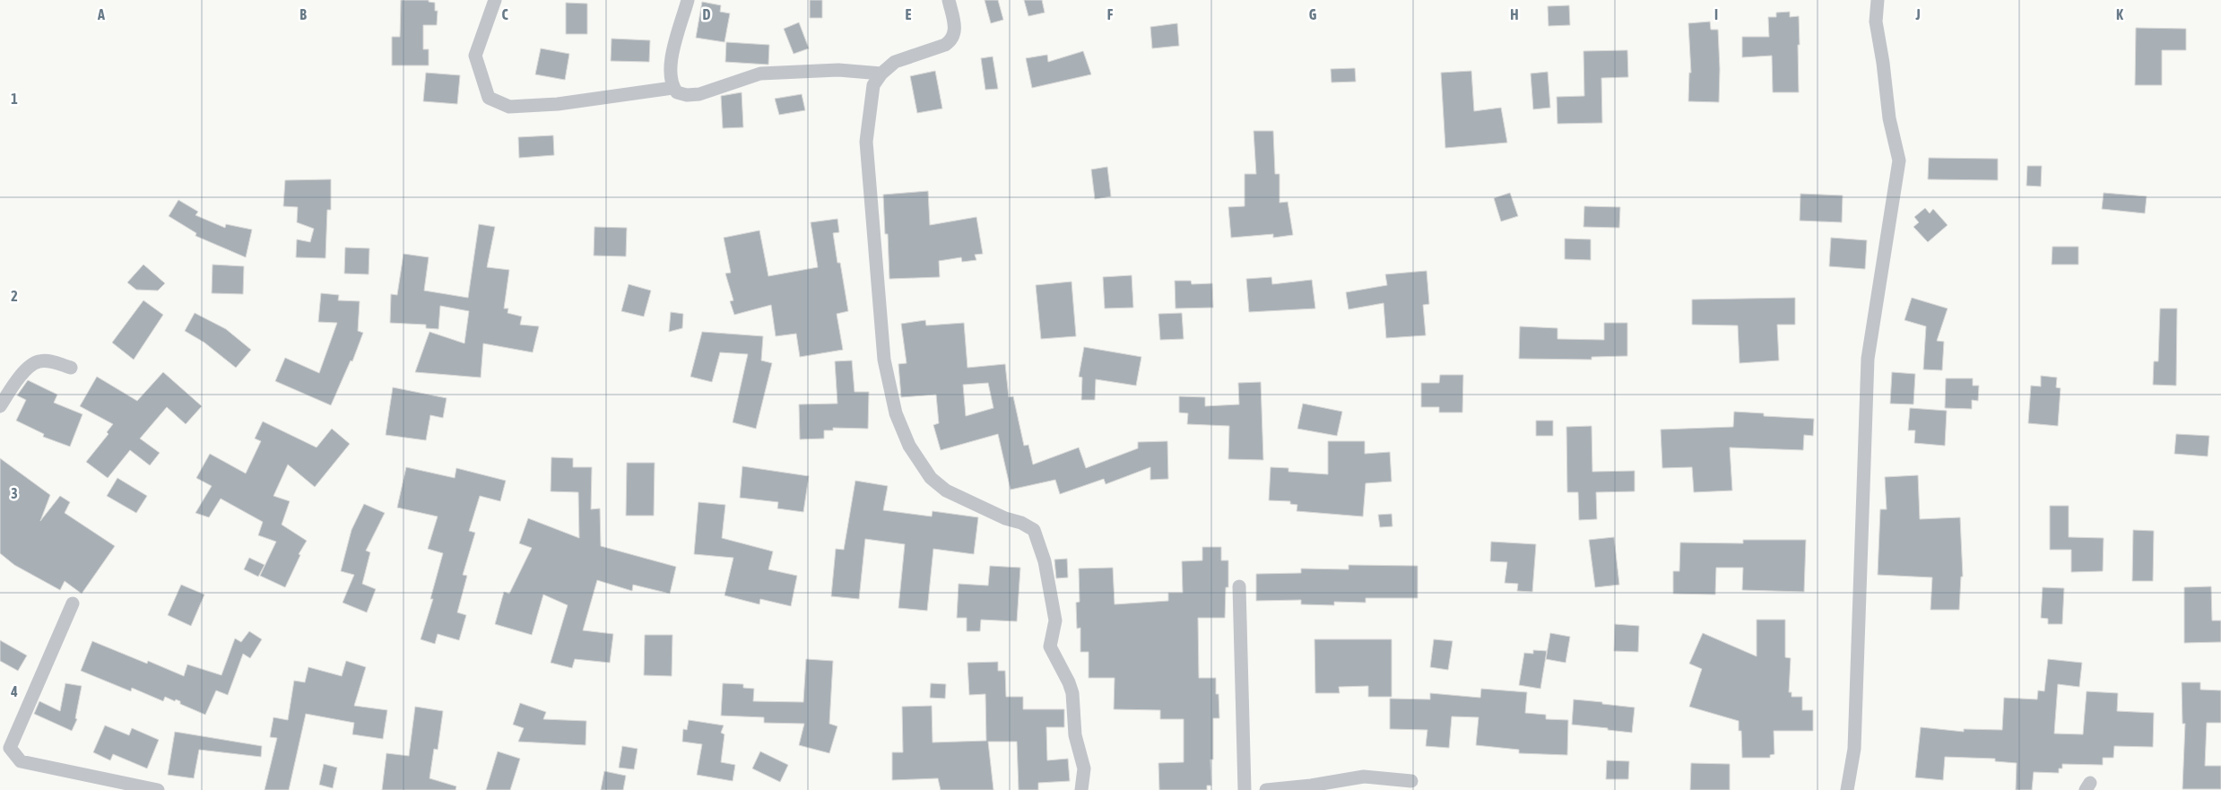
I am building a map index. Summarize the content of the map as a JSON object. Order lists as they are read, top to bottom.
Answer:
{
  "grid": {
    "columns": [
      "A",
      "B",
      "C",
      "D",
      "E",
      "F",
      "G",
      "H",
      "I",
      "J",
      "K"
    ],
    "rows": [
      "1",
      "2",
      "3",
      "4"
    ]
  }
}
